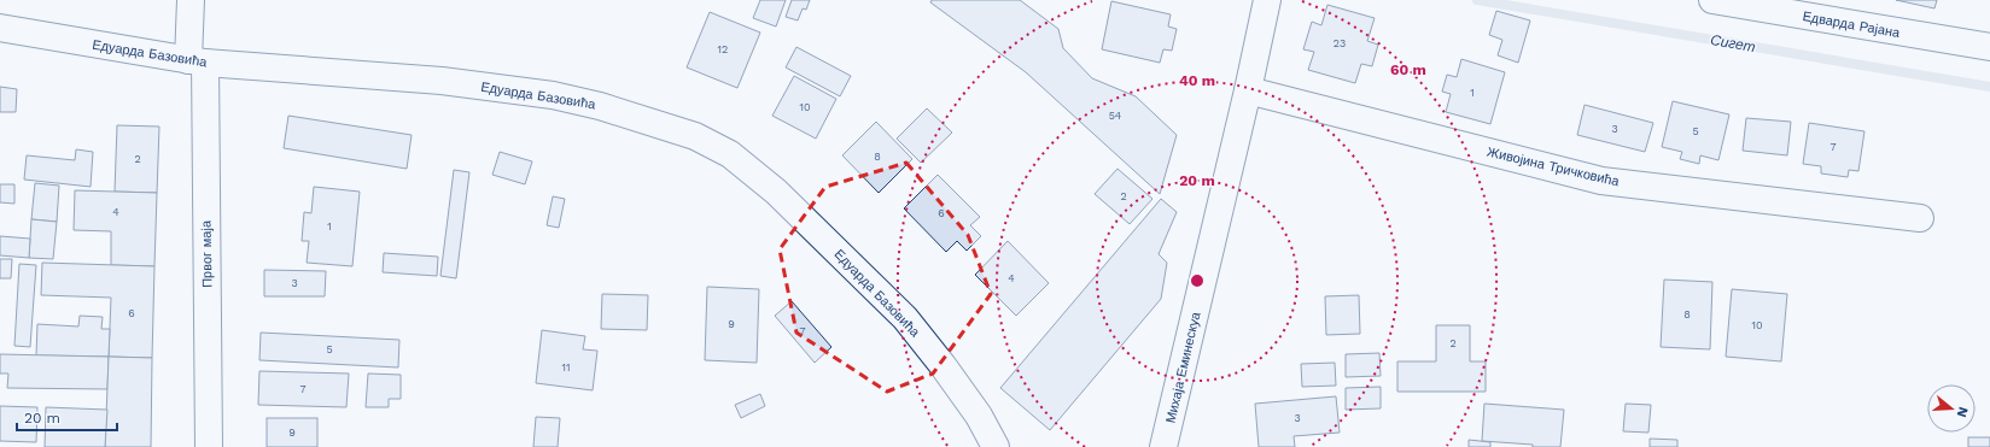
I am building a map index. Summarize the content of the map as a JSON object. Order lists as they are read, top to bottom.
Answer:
{
  "streets": {
    "street": [
      "Едварда Рајана",
      "Едуарда Базовића",
      "Живојина Тричковића",
      "Првог маја",
      "Михаја Еминескуа"
    ]
  },
  "crossings": [
    ["Едуарда Базовића", "Првог маја"],
    ["Живојина Тричковића", "Михаја Еминескуа"]
  ],
  "water": ["Сигет"],
  "house_numbers": [
    "23",
    "12",
    "1",
    "10",
    "54",
    "3",
    "5",
    "7",
    "8",
    "2",
    "2",
    "4",
    "6",
    "1",
    "4",
    "3",
    "6",
    "8",
    "9",
    "10",
    "7",
    "2",
    "5",
    "11",
    "7",
    "3",
    "9"
  ],
  "scale_bar": "20 m",
  "north": "right",
  "rings": ["60 m", "40 m", "20 m"]
}
